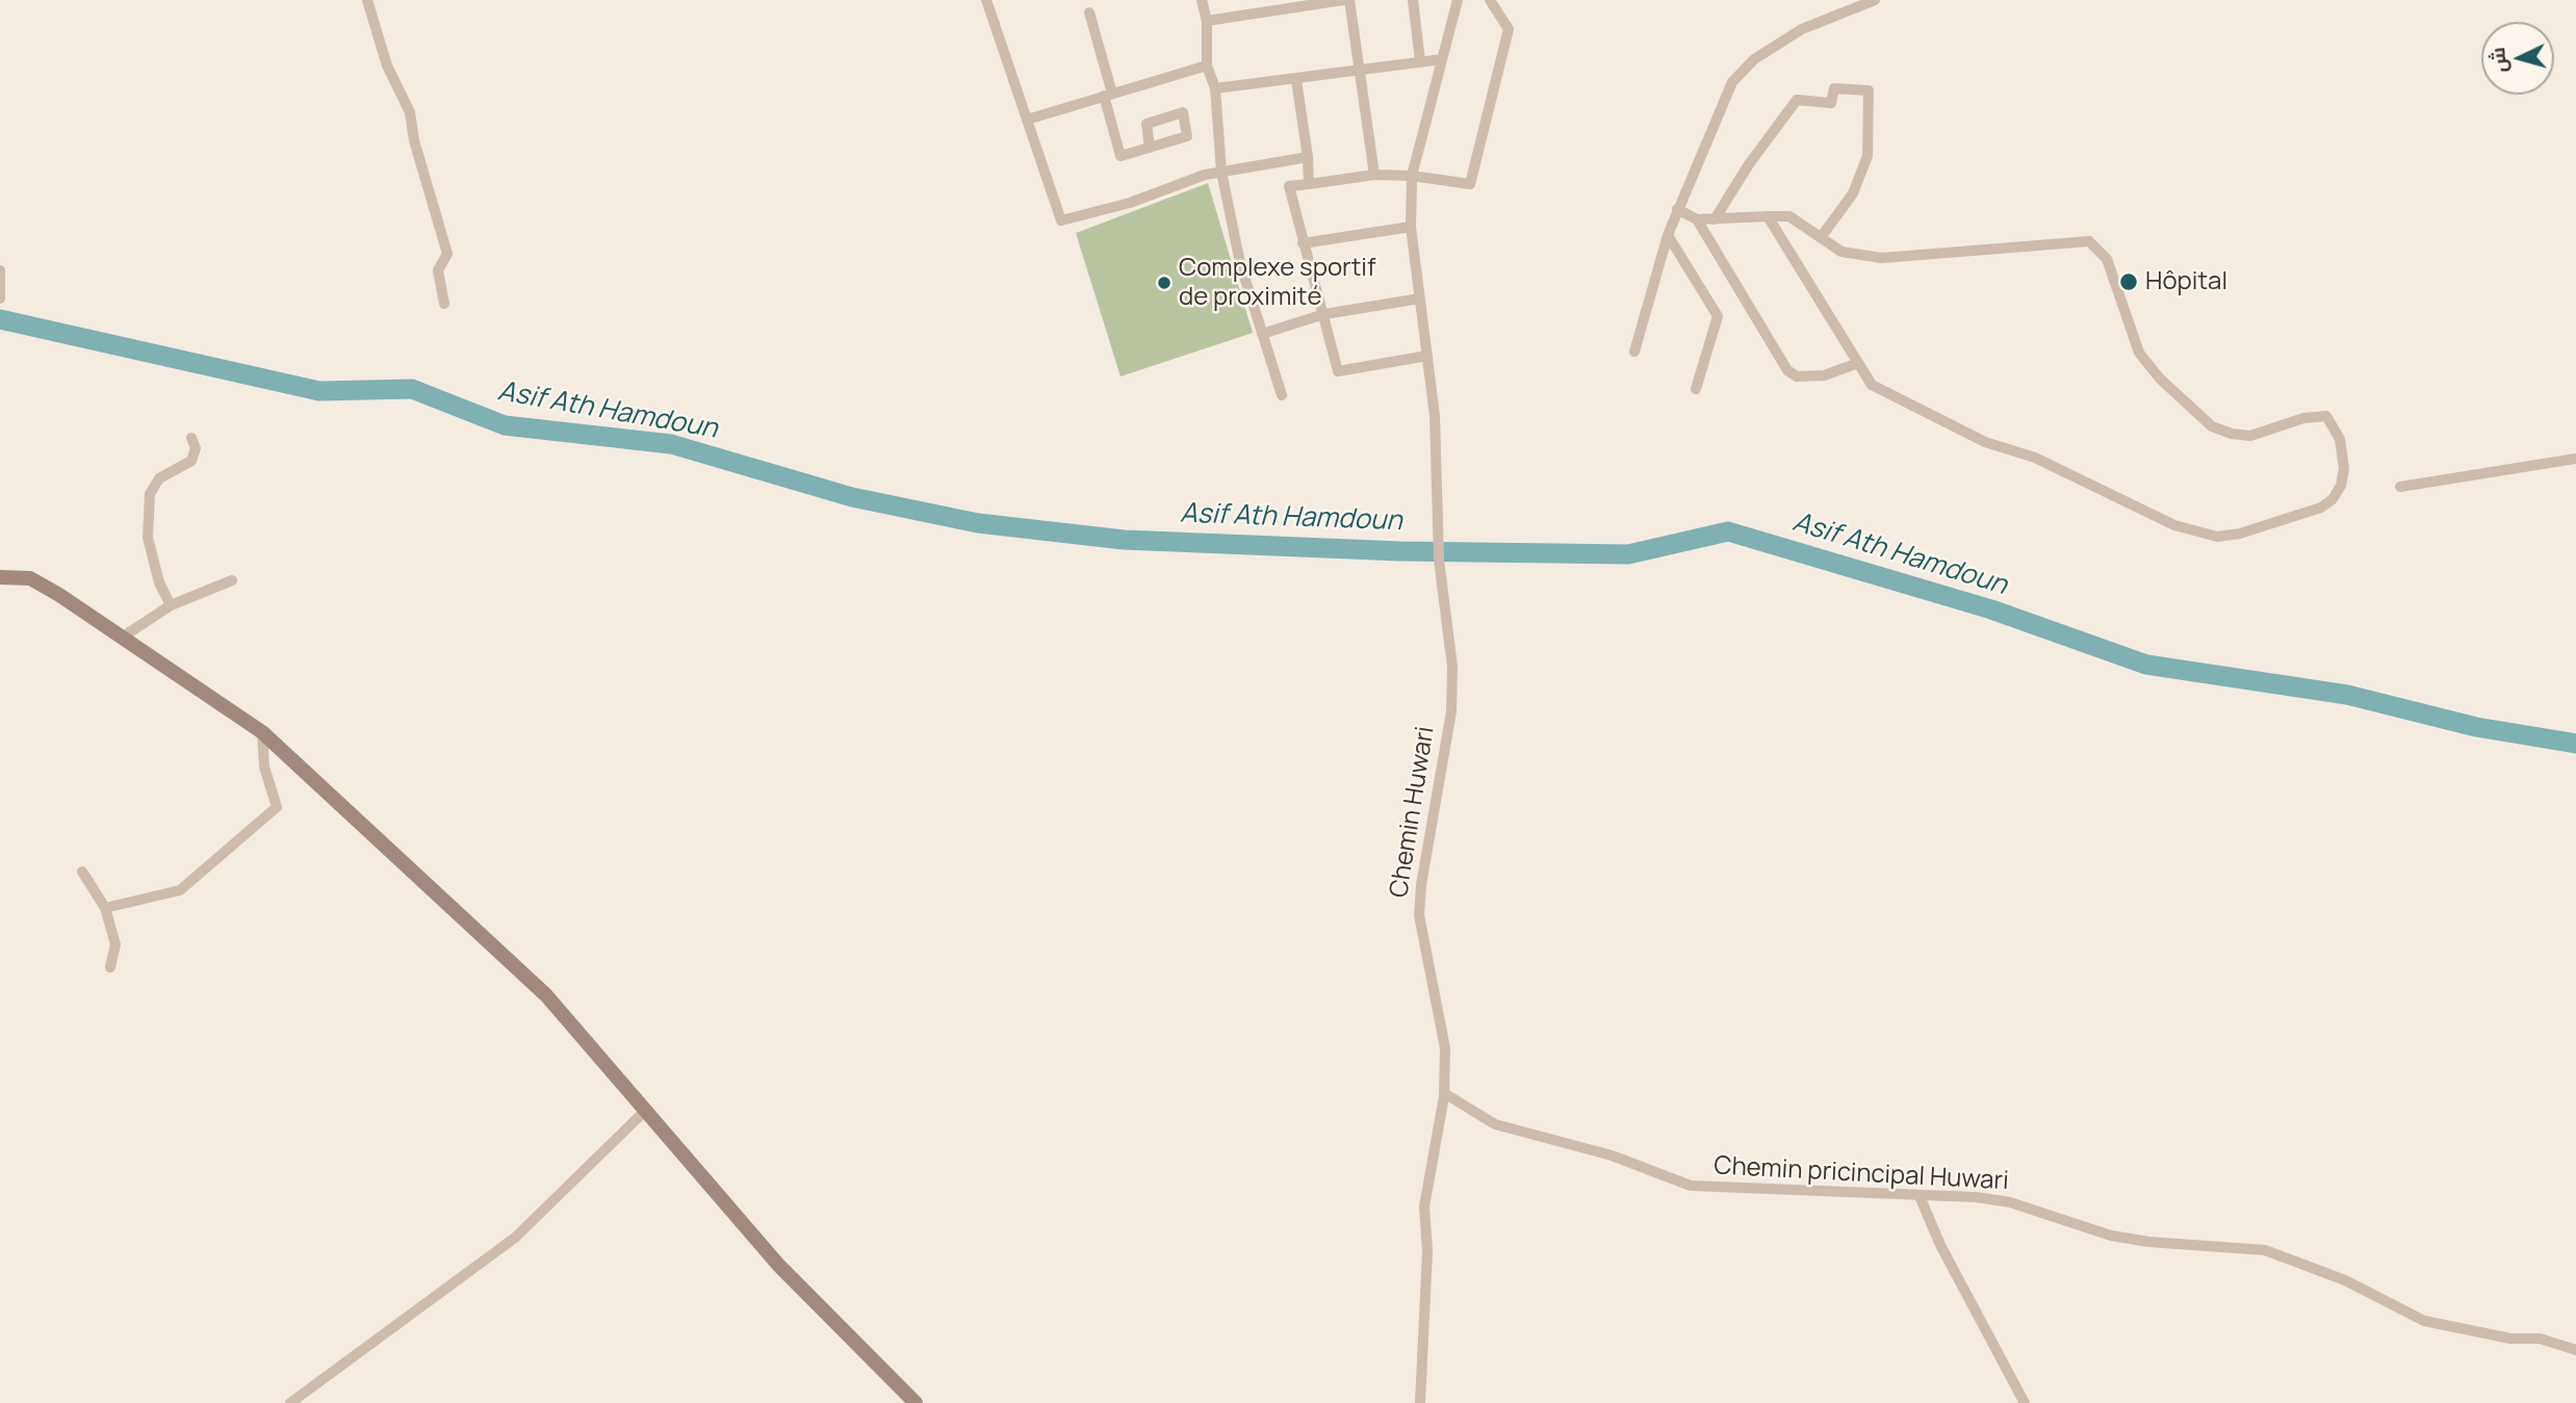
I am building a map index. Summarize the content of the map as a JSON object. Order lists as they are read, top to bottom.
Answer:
{
  "streets": {
    "street": ["Chemin Huwari", "Chemin pricincipal Huwari"]
  },
  "crossings": [
    ["Chemin Huwari", "Chemin pricincipal Huwari"]
  ],
  "water": ["Asif Ath Hamdoun"],
  "places": ["Hôpital", "Complexe sportif de proximité"],
  "north": "left"
}
